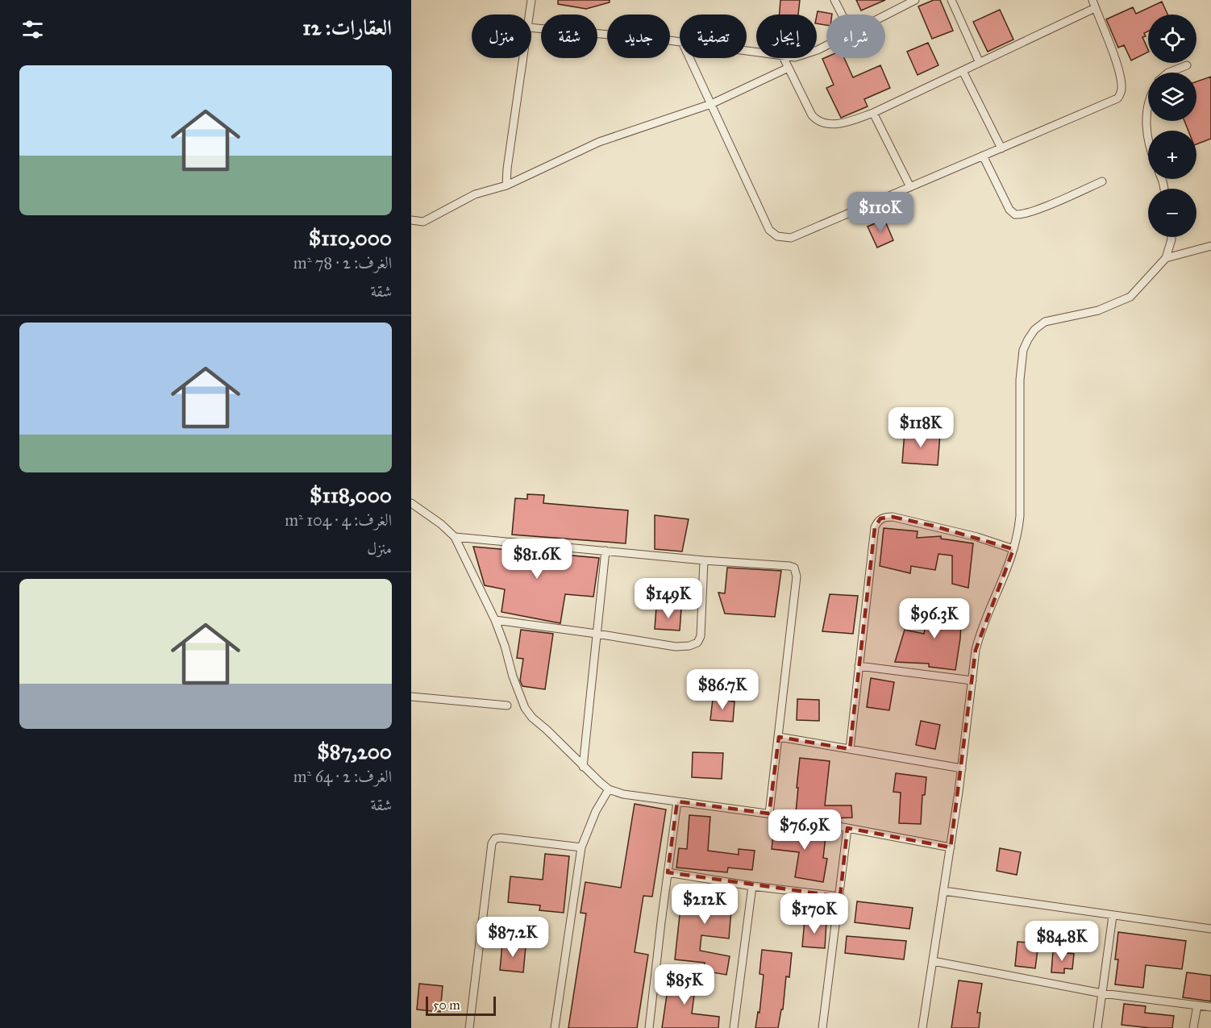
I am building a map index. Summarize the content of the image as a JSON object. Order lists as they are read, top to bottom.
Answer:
{
  "scale_bar": "50 m",
  "page": {
    "heading": "العقارات: 12",
    "map_buttons": ["+", "−"],
    "chip": [
      "شراء",
      "إيجار",
      "تصفية",
      "جديد",
      "شقة",
      "منزل"
    ],
    "list": [
      {
        "name": "$110,000",
        "note": "الغرف: 2 · 78 m² · شقة"
      },
      {
        "name": "$118,000",
        "note": "الغرف: 4 · 104 m² · منزل"
      },
      {
        "name": "$87,200",
        "note": "الغرف: 2 · 64 m² · شقة"
      }
    ],
    "price": [
      "$110K",
      "$118K",
      "$81.6K",
      "$149K",
      "$96.3K",
      "$86.7K",
      "$76.9K",
      "$212K",
      "$170K",
      "$87.2K",
      "$84.8K",
      "$85K"
    ],
    "scale": "50 m"
  }
}
